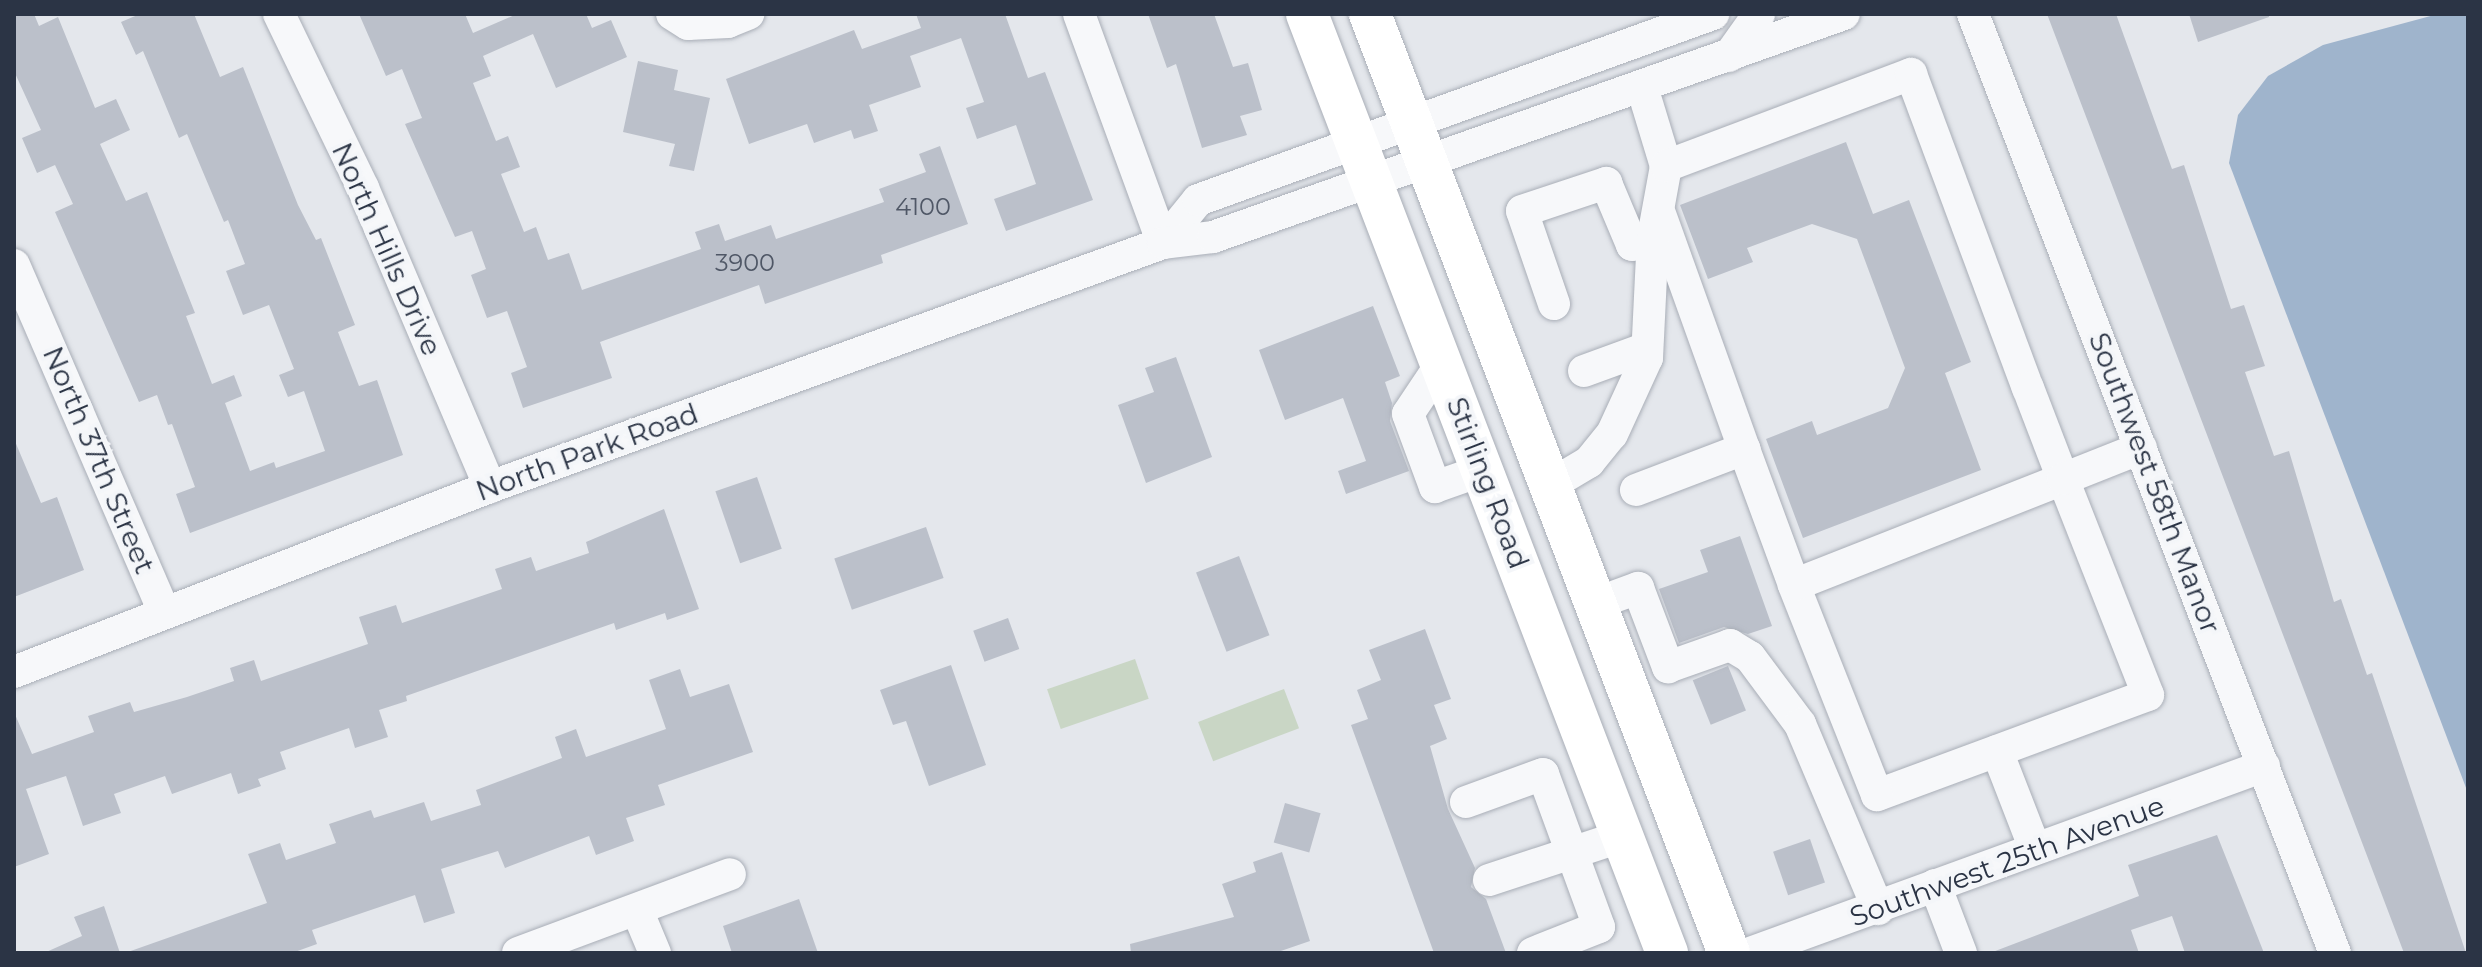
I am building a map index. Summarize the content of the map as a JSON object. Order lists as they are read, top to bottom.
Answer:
{
  "streets": {
    "main road": ["Stirling Road"],
    "street": [
      "North Hills Drive",
      "North Park Road",
      "North 37th Street",
      "Southwest 58th Manor",
      "Southwest 25th Avenue"
    ]
  },
  "crossings": [
    ["North Hills Drive", "North Park Road"],
    ["North Park Road", "North 37th Street"],
    ["North Park Road", "Stirling Road"],
    ["Southwest 58th Manor", "Southwest 25th Avenue"]
  ],
  "house_numbers": ["4100", "3900"]
}
